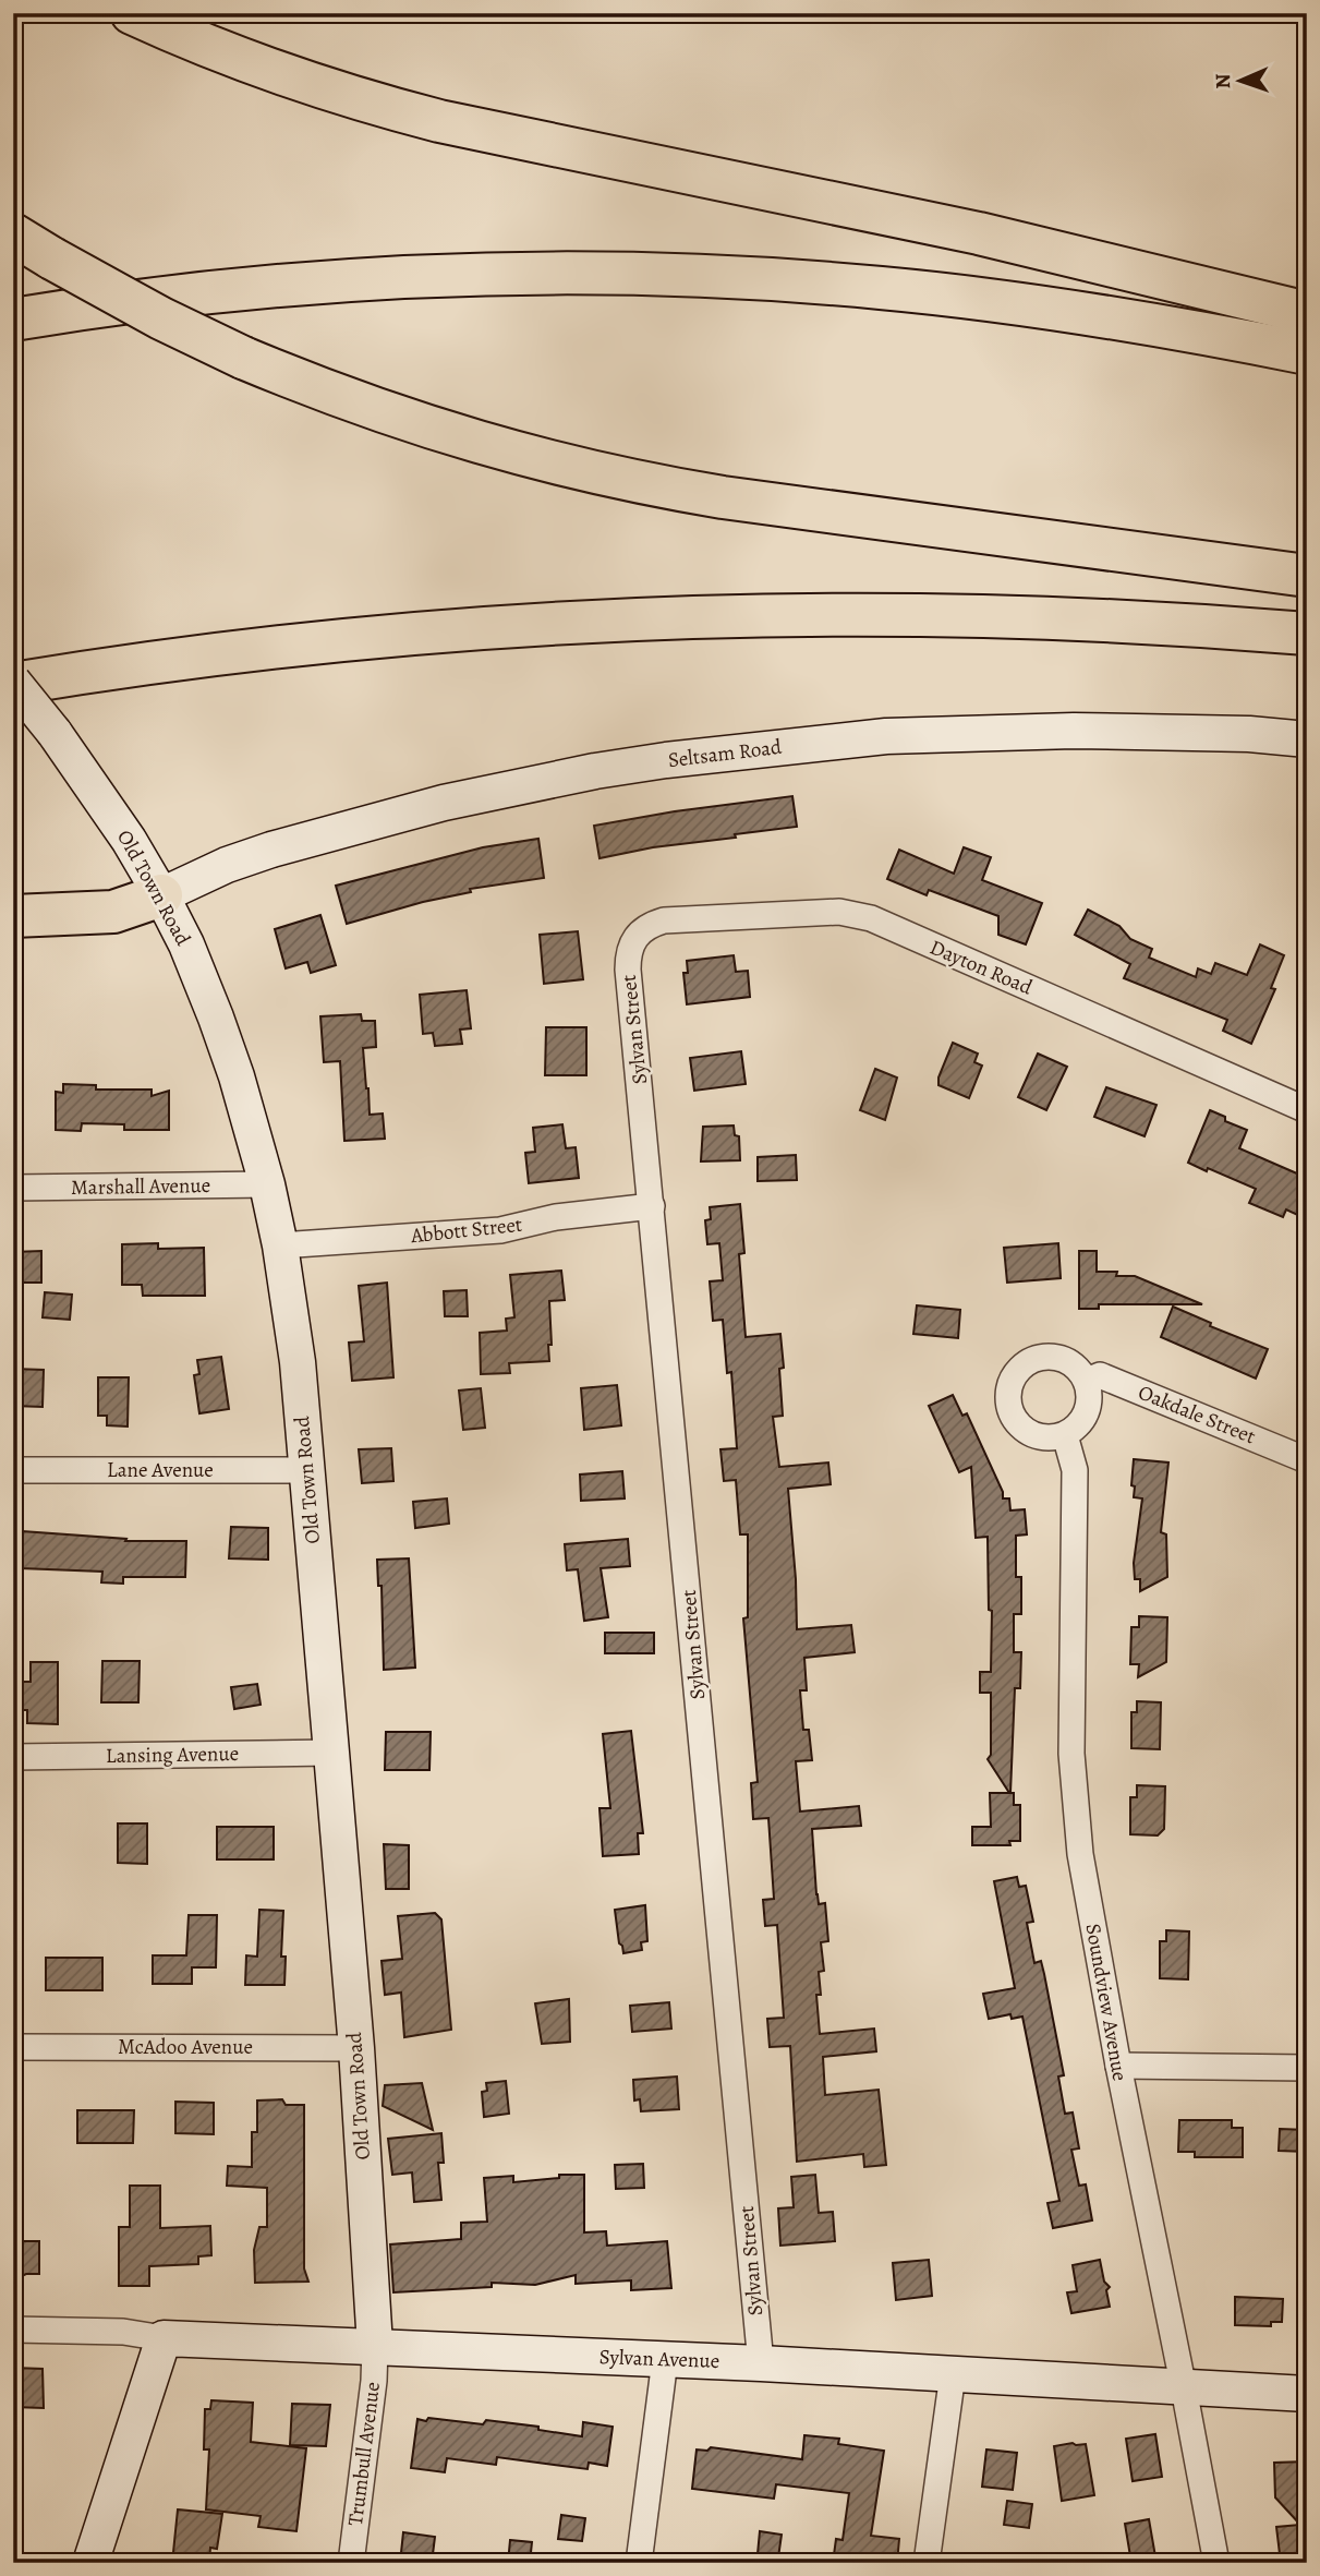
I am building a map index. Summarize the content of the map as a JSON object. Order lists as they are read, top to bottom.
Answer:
{
  "streets": {
    "main road": ["Seltsam Road", "Old Town Road", "Sylvan Avenue"],
    "street": [
      "Dayton Road",
      "Sylvan Street",
      "Marshall Avenue",
      "Abbott Street",
      "Oakdale Street",
      "Lane Avenue",
      "Lansing Avenue",
      "Soundview Avenue",
      "McAdoo Avenue",
      "Trumbull Avenue"
    ]
  },
  "crossings": [
    ["Seltsam Road", "Old Town Road"],
    ["Old Town Road", "Marshall Avenue"],
    ["Old Town Road", "Abbott Street"],
    ["Old Town Road", "Lane Avenue"],
    ["Old Town Road", "Lansing Avenue"],
    ["Old Town Road", "McAdoo Avenue"],
    ["Old Town Road", "Sylvan Avenue"],
    ["Old Town Road", "Trumbull Avenue"],
    ["Dayton Road", "Sylvan Street"],
    ["Sylvan Street", "Abbott Street"],
    ["Sylvan Street", "Sylvan Avenue"],
    ["Oakdale Street", "Soundview Avenue"],
    ["Soundview Avenue", "Sylvan Avenue"],
    ["Sylvan Avenue", "Trumbull Avenue"]
  ],
  "north": "left"
}
